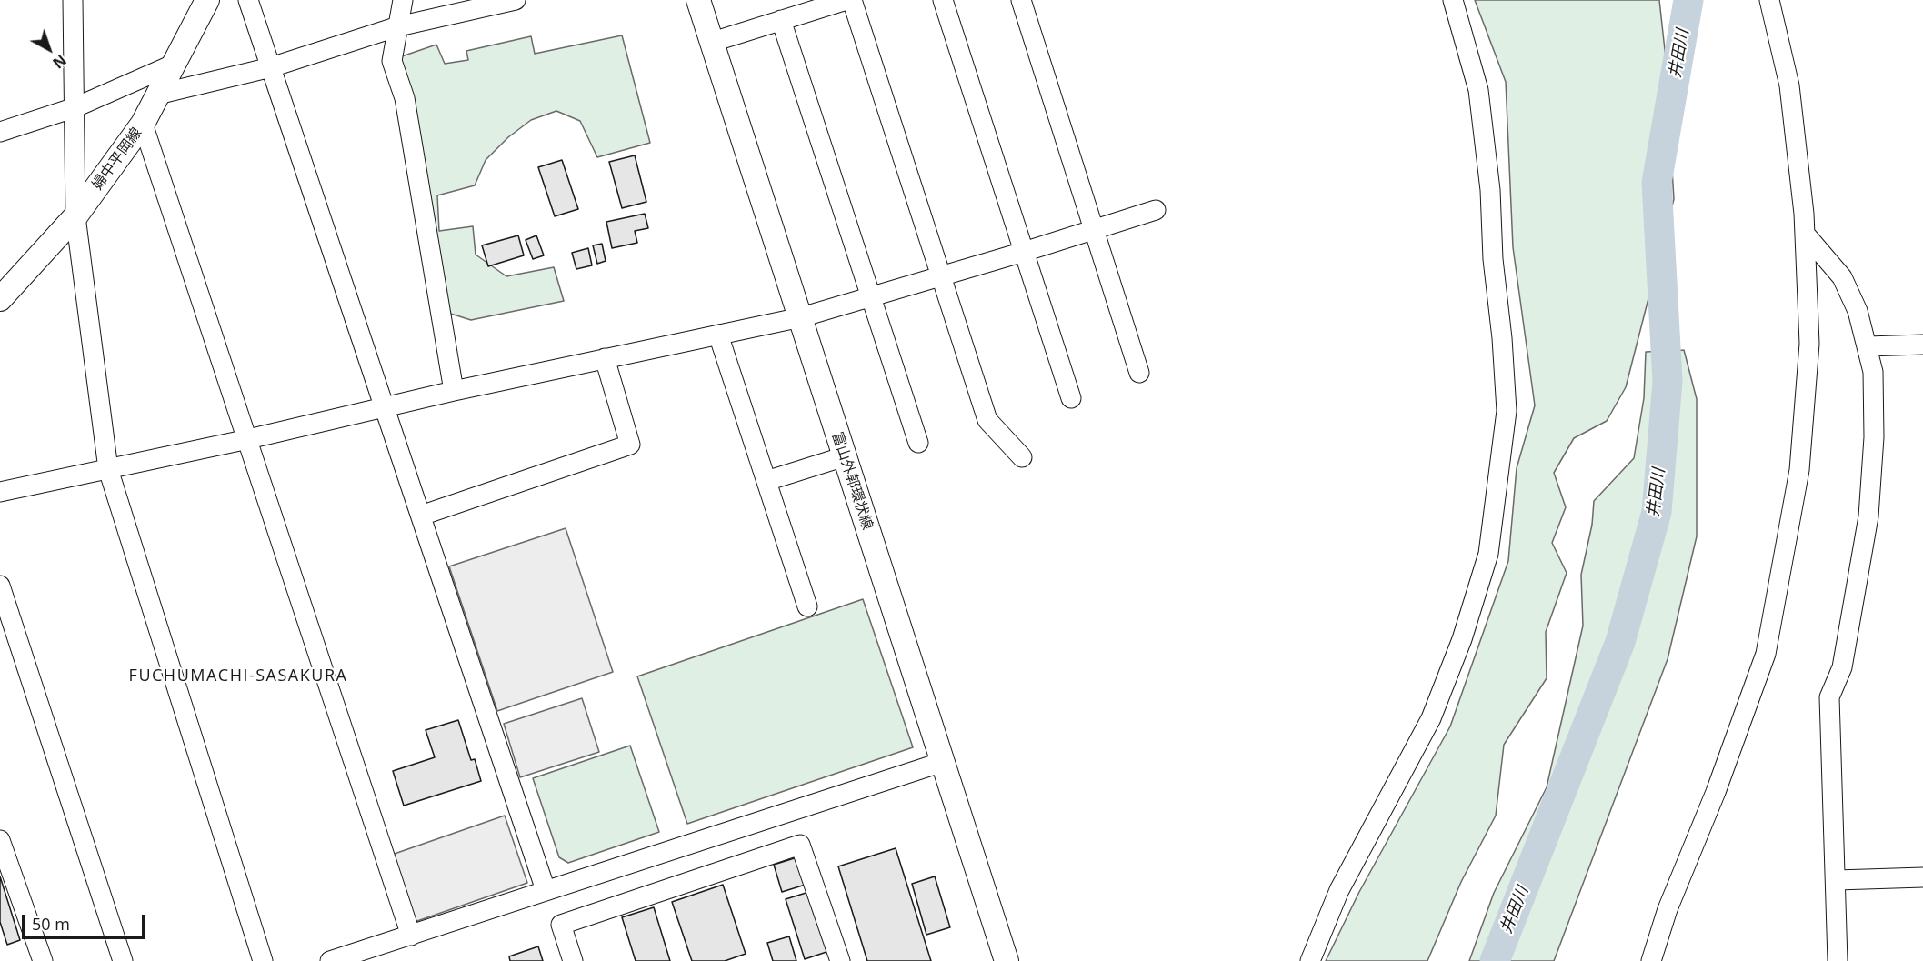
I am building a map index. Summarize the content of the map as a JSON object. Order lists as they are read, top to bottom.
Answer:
{
  "streets": {
    "main road": ["婦中平岡線", "富山外郭環状線"]
  },
  "districts": ["FUCHUMACHI-SASAKURA"],
  "water": ["井田川"],
  "scale_bar": "50 m",
  "north": "bottom right"
}
